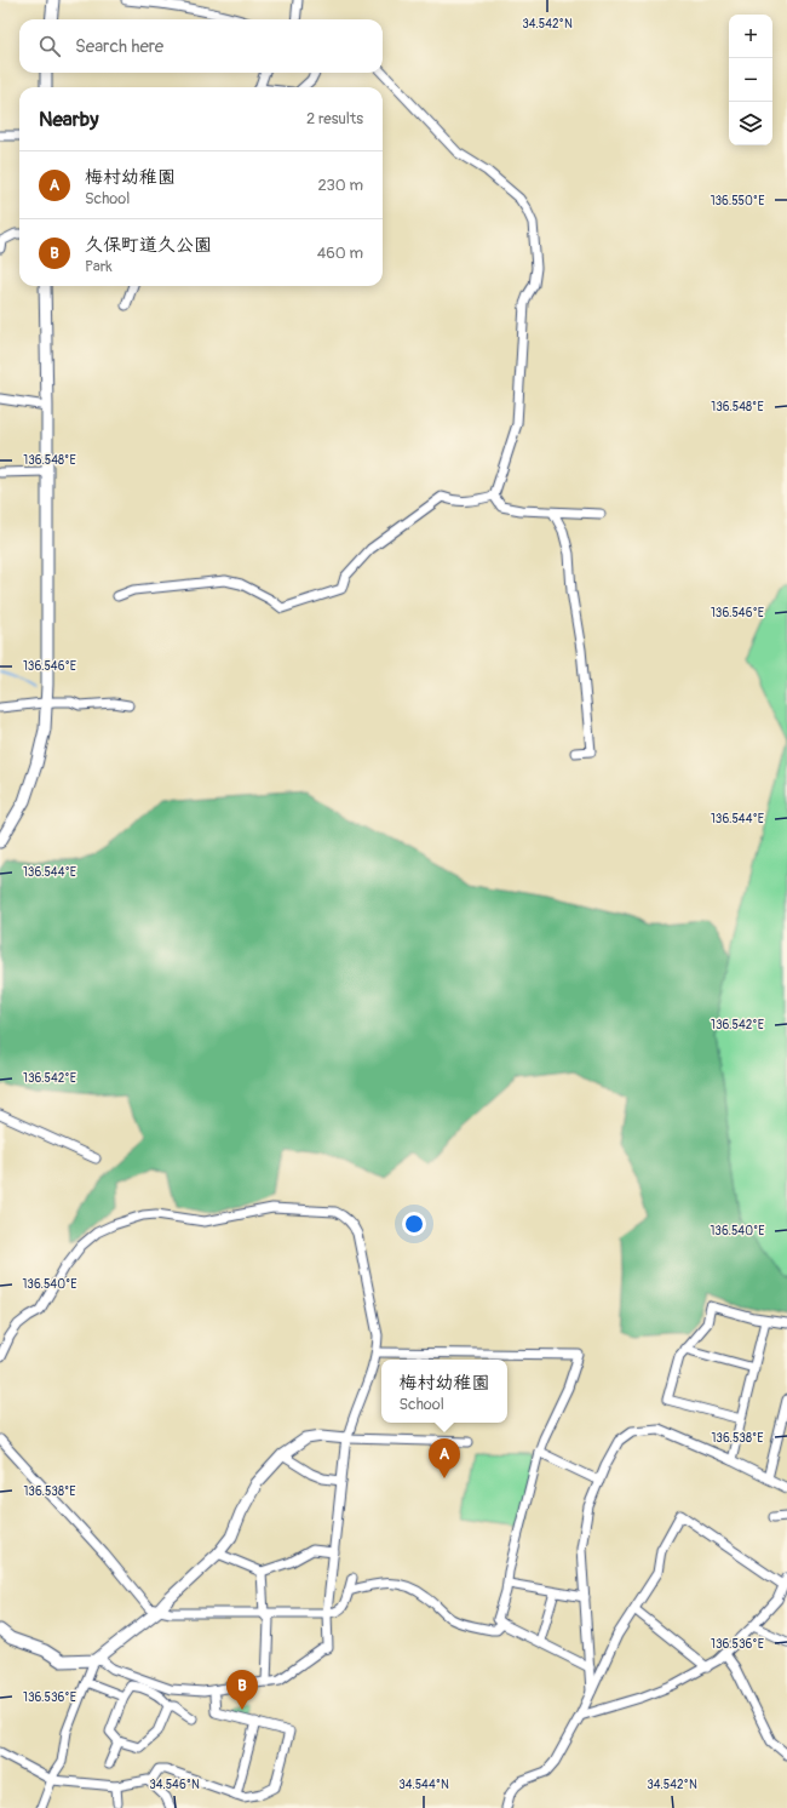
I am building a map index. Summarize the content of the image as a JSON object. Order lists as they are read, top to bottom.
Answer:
{
  "page": {
    "map_buttons": ["+", "−"],
    "search": "Search here",
    "heading": ["Nearby", "2 results"],
    "list": [
      {
        "mark": "A",
        "name": "梅村幼稚園",
        "note": "School",
        "value": "230 m"
      },
      {
        "mark": "B",
        "name": "久保町道久公園",
        "note": "Park",
        "value": "460 m"
      }
    ],
    "popup": ["梅村幼稚園", "School"],
    "pins": ["A", "B"]
  },
  "coordinates": [
    "34.542°N",
    "136.550°E",
    "136.548°E",
    "136.546°E",
    "136.544°E",
    "136.542°E",
    "136.540°E",
    "136.538°E",
    "136.536°E",
    "34.546°N",
    "34.544°N"
  ]
}
